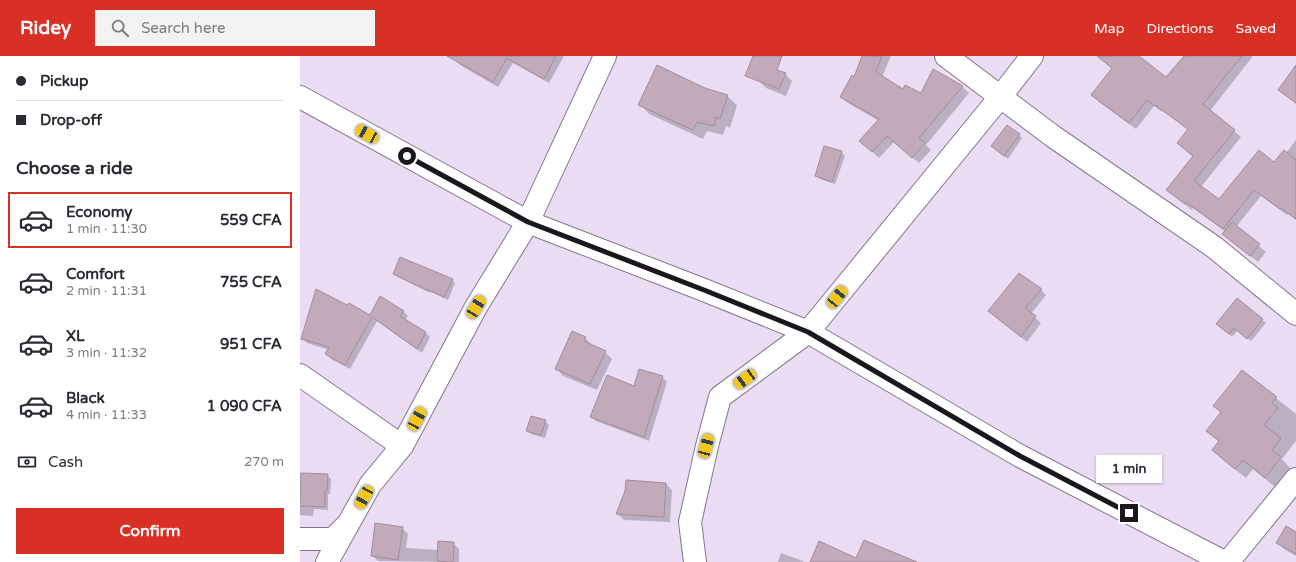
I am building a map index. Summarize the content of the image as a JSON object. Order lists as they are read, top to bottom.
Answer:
{
  "page": {
    "header": "Ridey",
    "search": "Search here",
    "nav": ["Map", "Directions", "Saved"],
    "banner": ["Pickup", "Drop-off"],
    "heading": "Choose a ride",
    "list": [
      {
        "name": "Economy",
        "note": "1 min · 11:30",
        "value": "559 CFA"
      },
      {
        "name": "Comfort",
        "note": "2 min · 11:31",
        "value": "755 CFA"
      },
      {
        "name": "XL",
        "note": "3 min · 11:32",
        "value": "951 CFA"
      },
      {
        "name": "Black",
        "note": "4 min · 11:33",
        "value": "1 090 CFA"
      }
    ],
    "pay": ["Cash", "270 m"],
    "bubble": "1 min",
    "buttons": "Confirm"
  }
}
